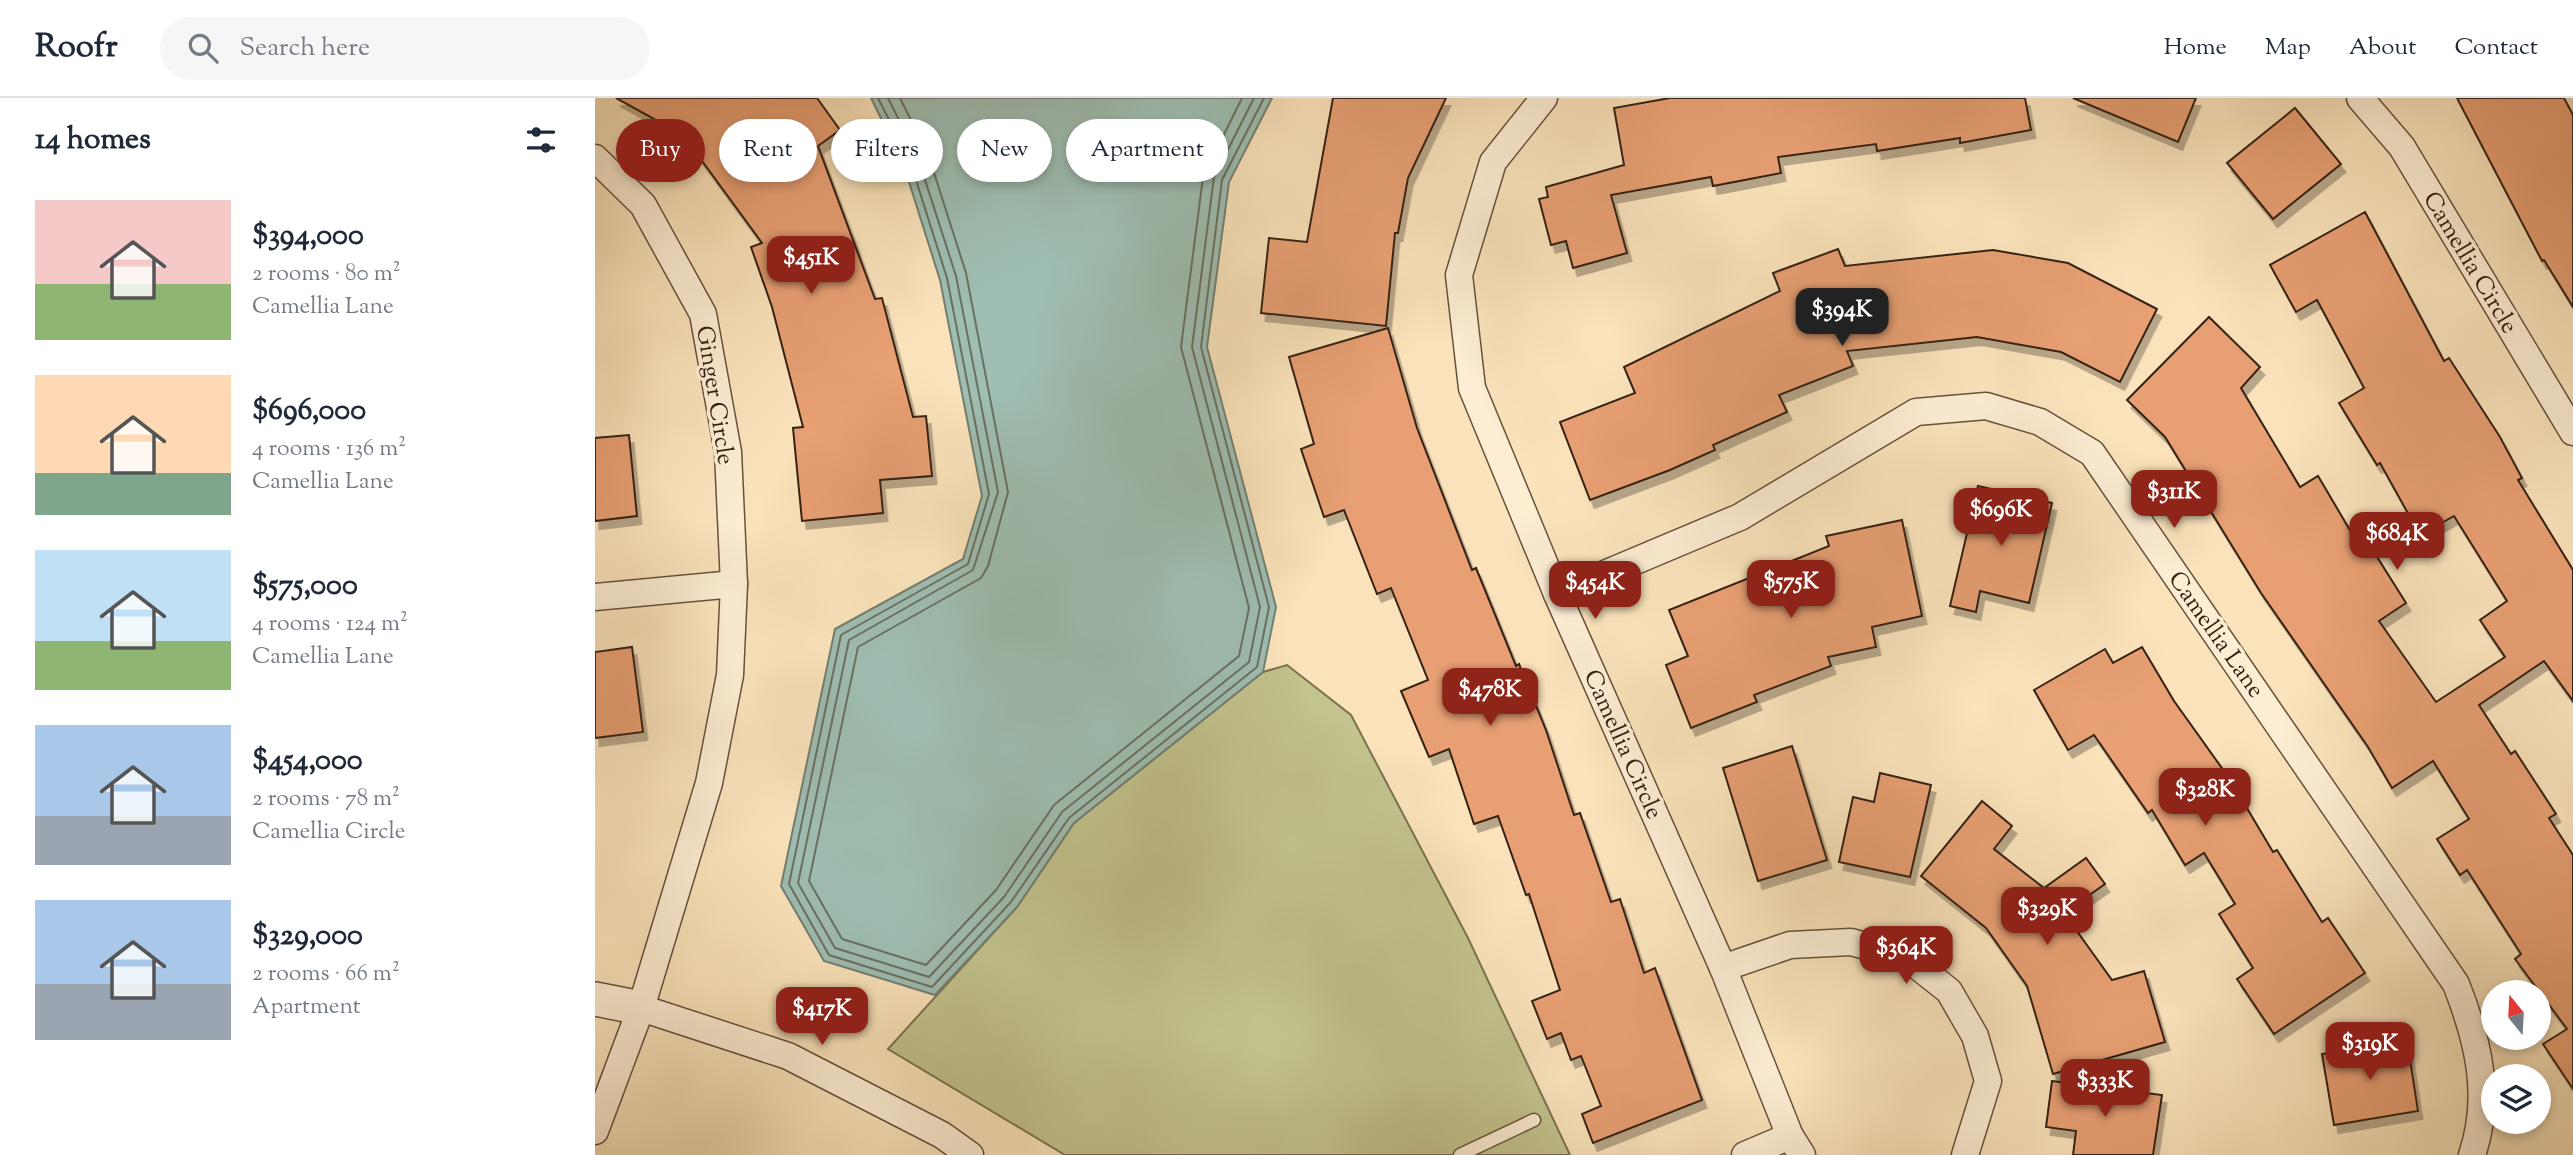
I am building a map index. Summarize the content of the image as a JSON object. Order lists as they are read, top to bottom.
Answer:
{
  "streets": {
    "street": ["Camellia Circle", "Ginger Circle", "Camellia Lane"]
  },
  "crossings": [
    ["Camellia Circle", "Camellia Lane"]
  ],
  "north": "top",
  "page": {
    "header": "Roofr",
    "search": "Search here",
    "nav": [
      "Home",
      "Map",
      "About",
      "Contact"
    ],
    "heading": "14 homes",
    "chip": [
      "Buy",
      "Rent",
      "Filters",
      "New",
      "Apartment"
    ],
    "list": [
      {
        "name": "$394,000",
        "note": "2 rooms · 80 m² · Camellia Lane"
      },
      {
        "name": "$696,000",
        "note": "4 rooms · 136 m² · Camellia Lane"
      },
      {
        "name": "$575,000",
        "note": "4 rooms · 124 m² · Camellia Lane"
      },
      {
        "name": "$454,000",
        "note": "2 rooms · 78 m² · Camellia Circle"
      },
      {
        "name": "$329,000",
        "note": "2 rooms · 66 m² · Apartment"
      }
    ],
    "price": [
      "$451K",
      "$394K",
      "$311K",
      "$696K",
      "$684K",
      "$575K",
      "$454K",
      "$478K",
      "$328K",
      "$329K",
      "$364K",
      "$417K",
      "$319K",
      "$333K"
    ]
  }
}
